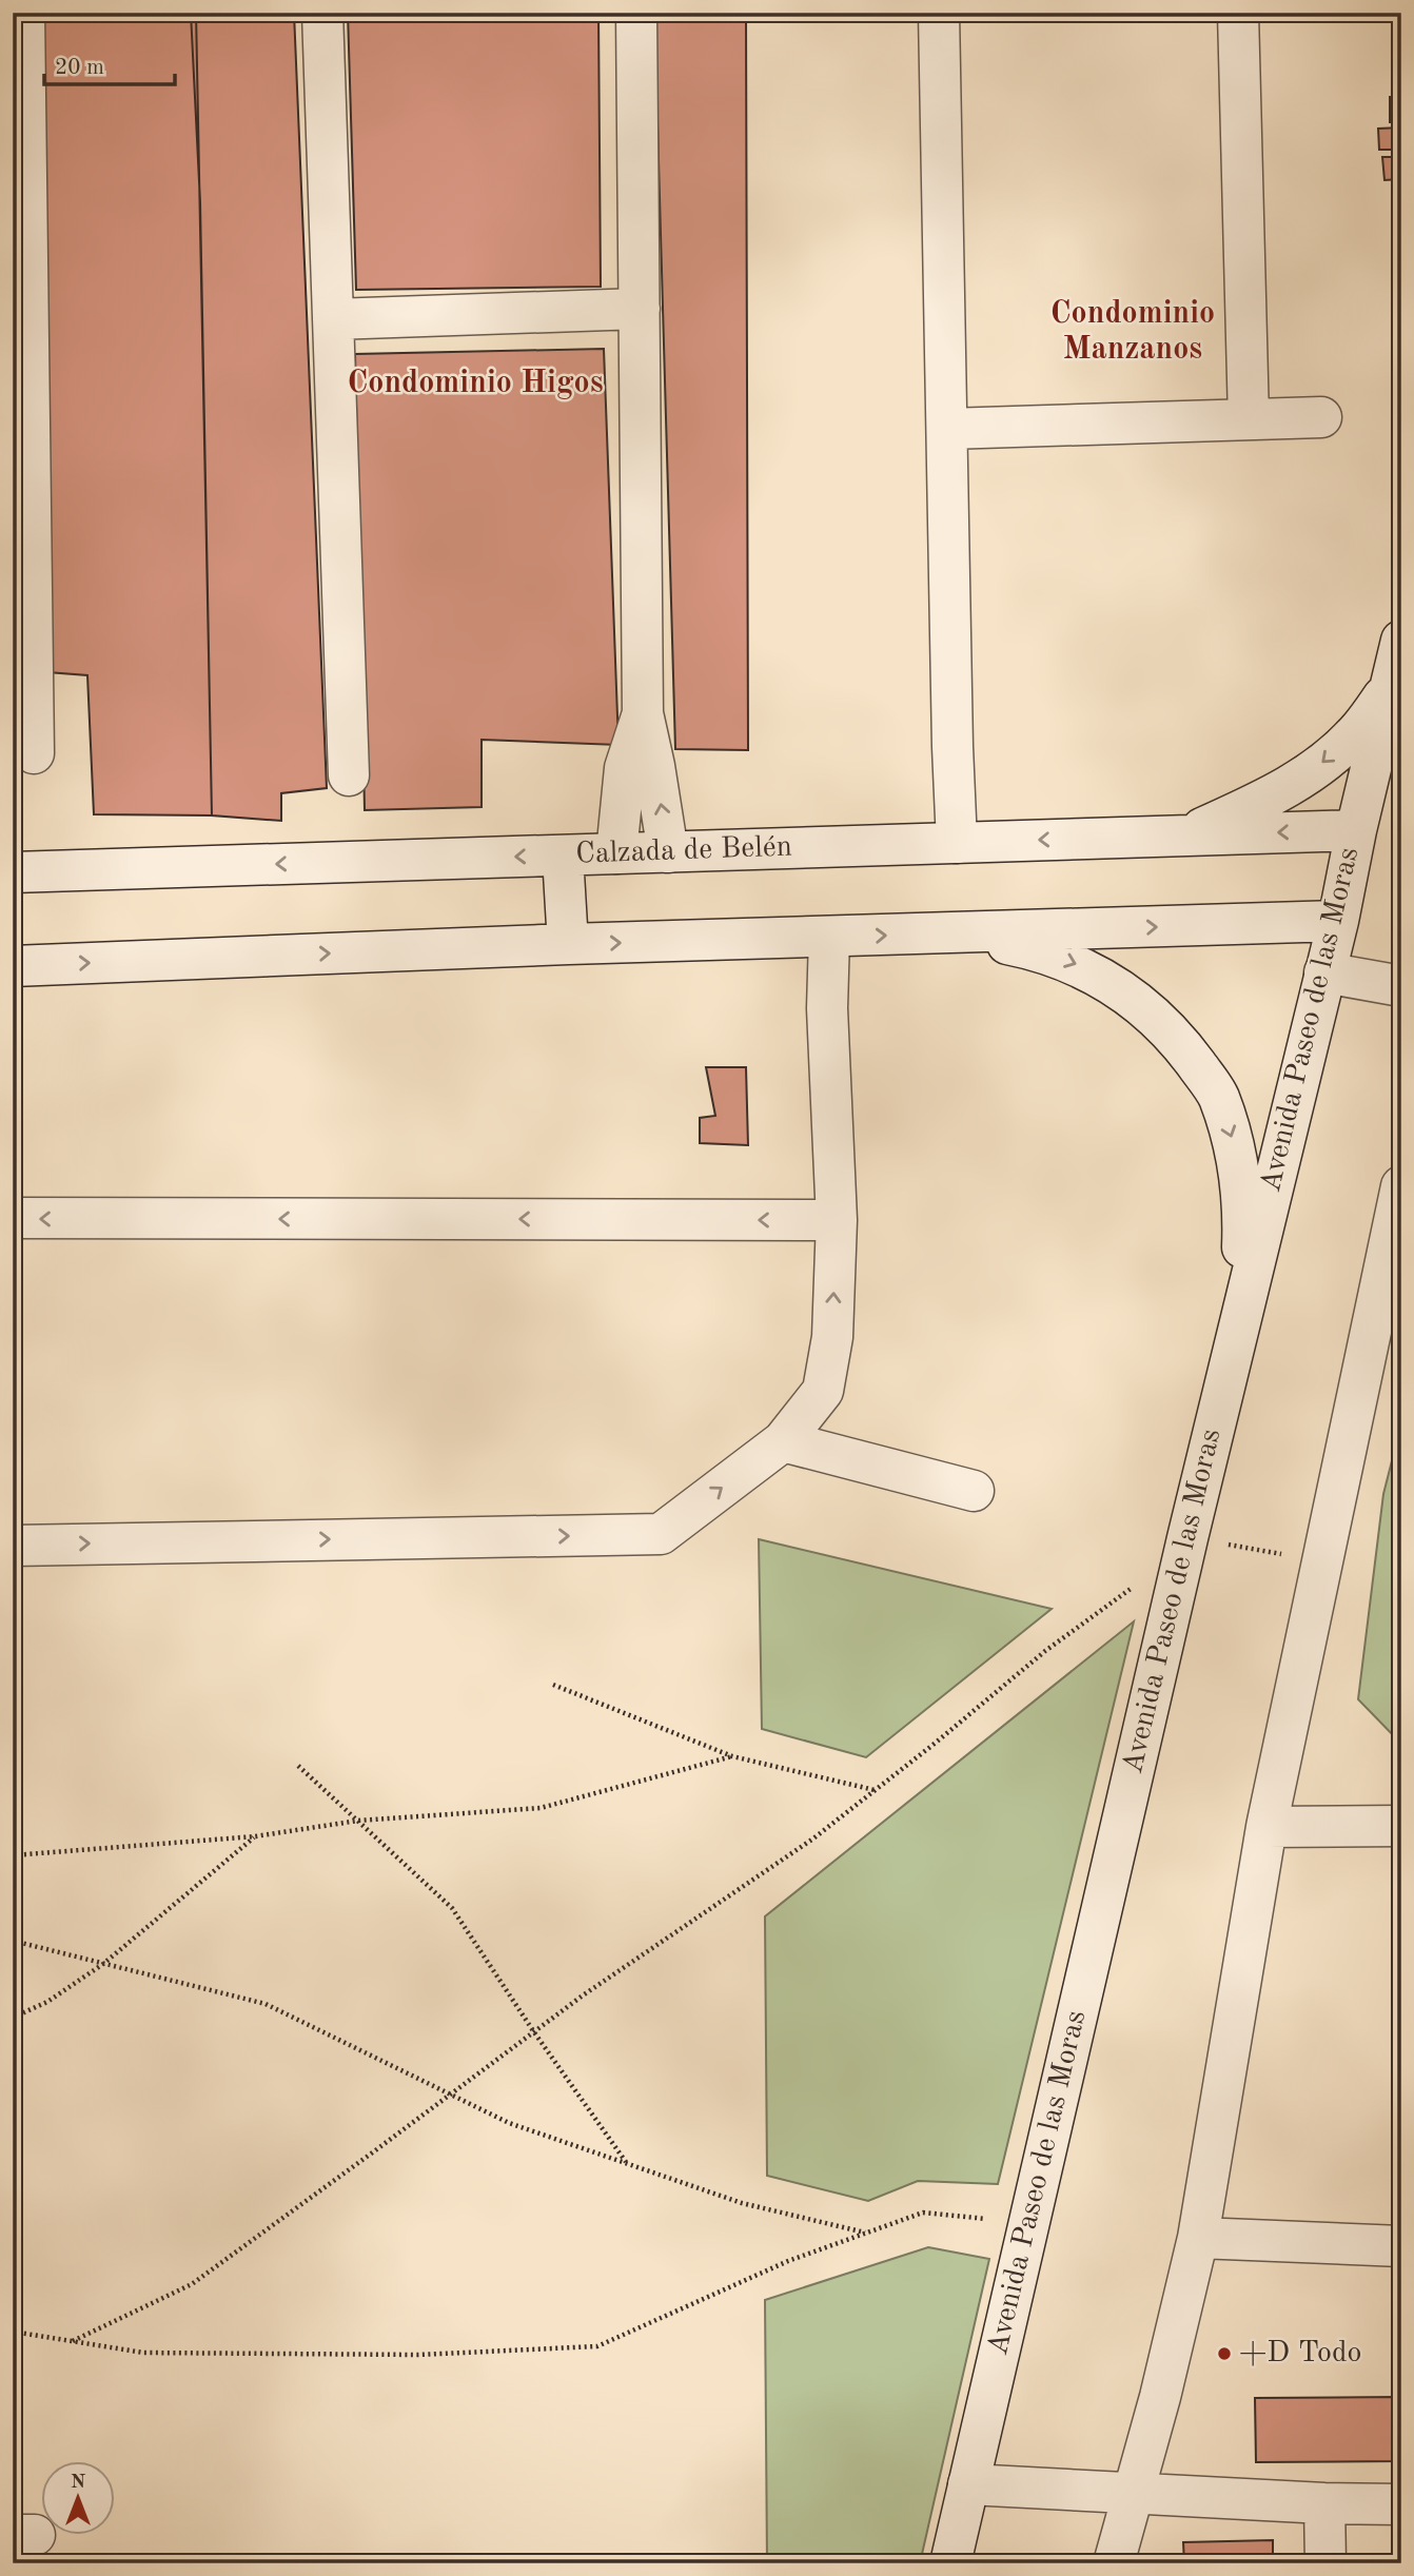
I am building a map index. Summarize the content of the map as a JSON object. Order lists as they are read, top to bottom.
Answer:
{
  "streets": {
    "street": ["Calzada de Belén", "Avenida Paseo de las Moras"]
  },
  "crossings": [
    ["Calzada de Belén", "Avenida Paseo de las Moras"]
  ],
  "districts": ["Condominio Manzanos", "Condominio Higos"],
  "places": ["+D Todo"],
  "scale_bar": "20 m",
  "north": "top"
}
